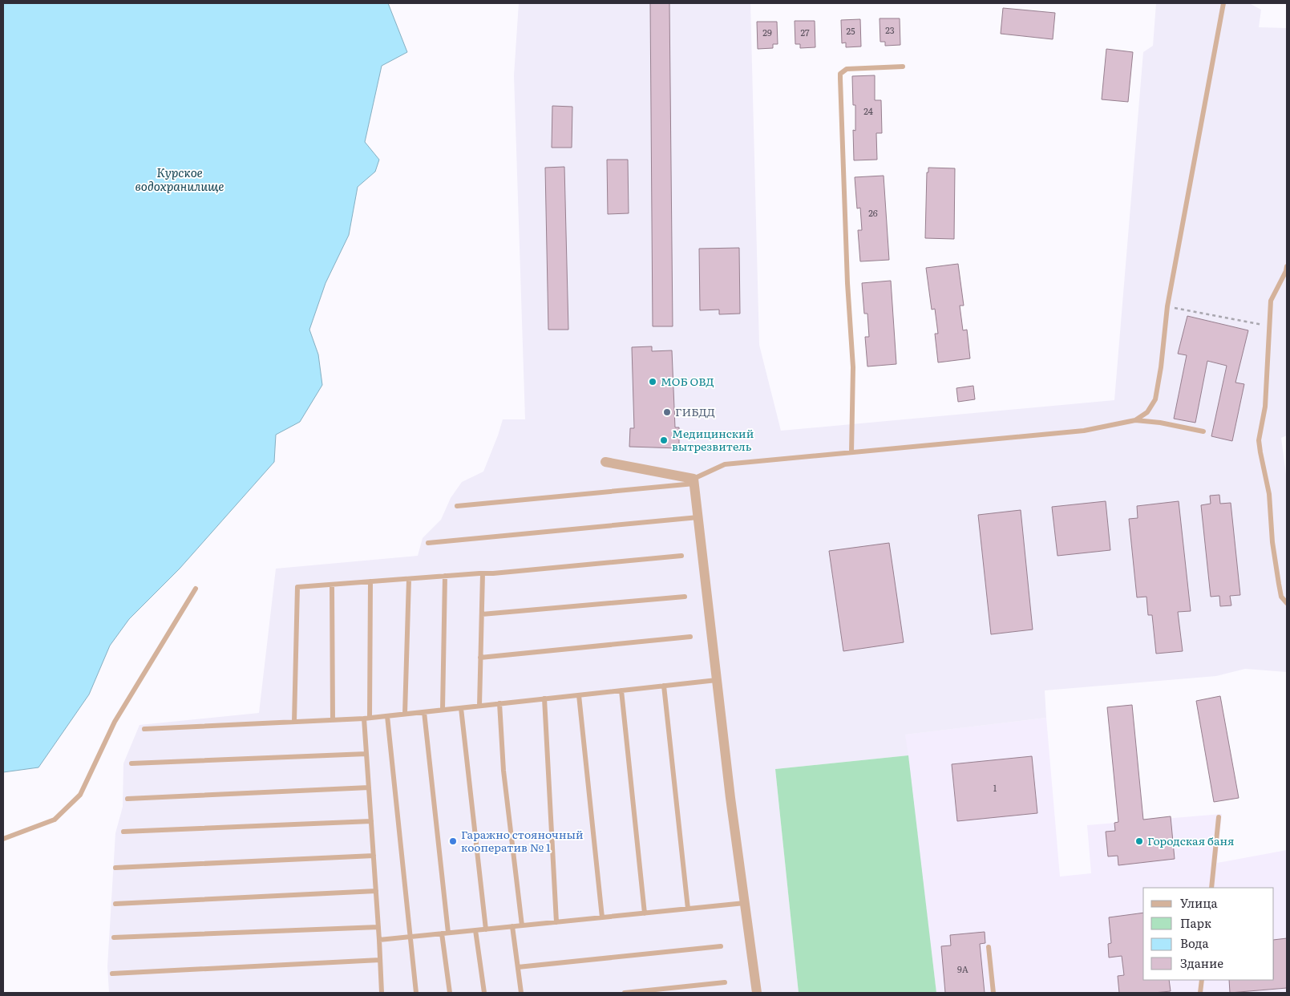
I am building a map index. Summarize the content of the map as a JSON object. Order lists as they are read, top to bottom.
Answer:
{
  "water": ["Курское водохранилище"],
  "places": [
    "МОБ ОВД",
    "ГИБДД",
    "Медицинский вытрезвитель",
    "Гаражно стояночный кооператив № 1",
    "Городская баня"
  ],
  "house_numbers": [
    "23",
    "25",
    "29",
    "27",
    "24",
    "26",
    "1",
    "9А"
  ],
  "legend": [
    "Улица",
    "Парк",
    "Вода",
    "Здание"
  ]
}
